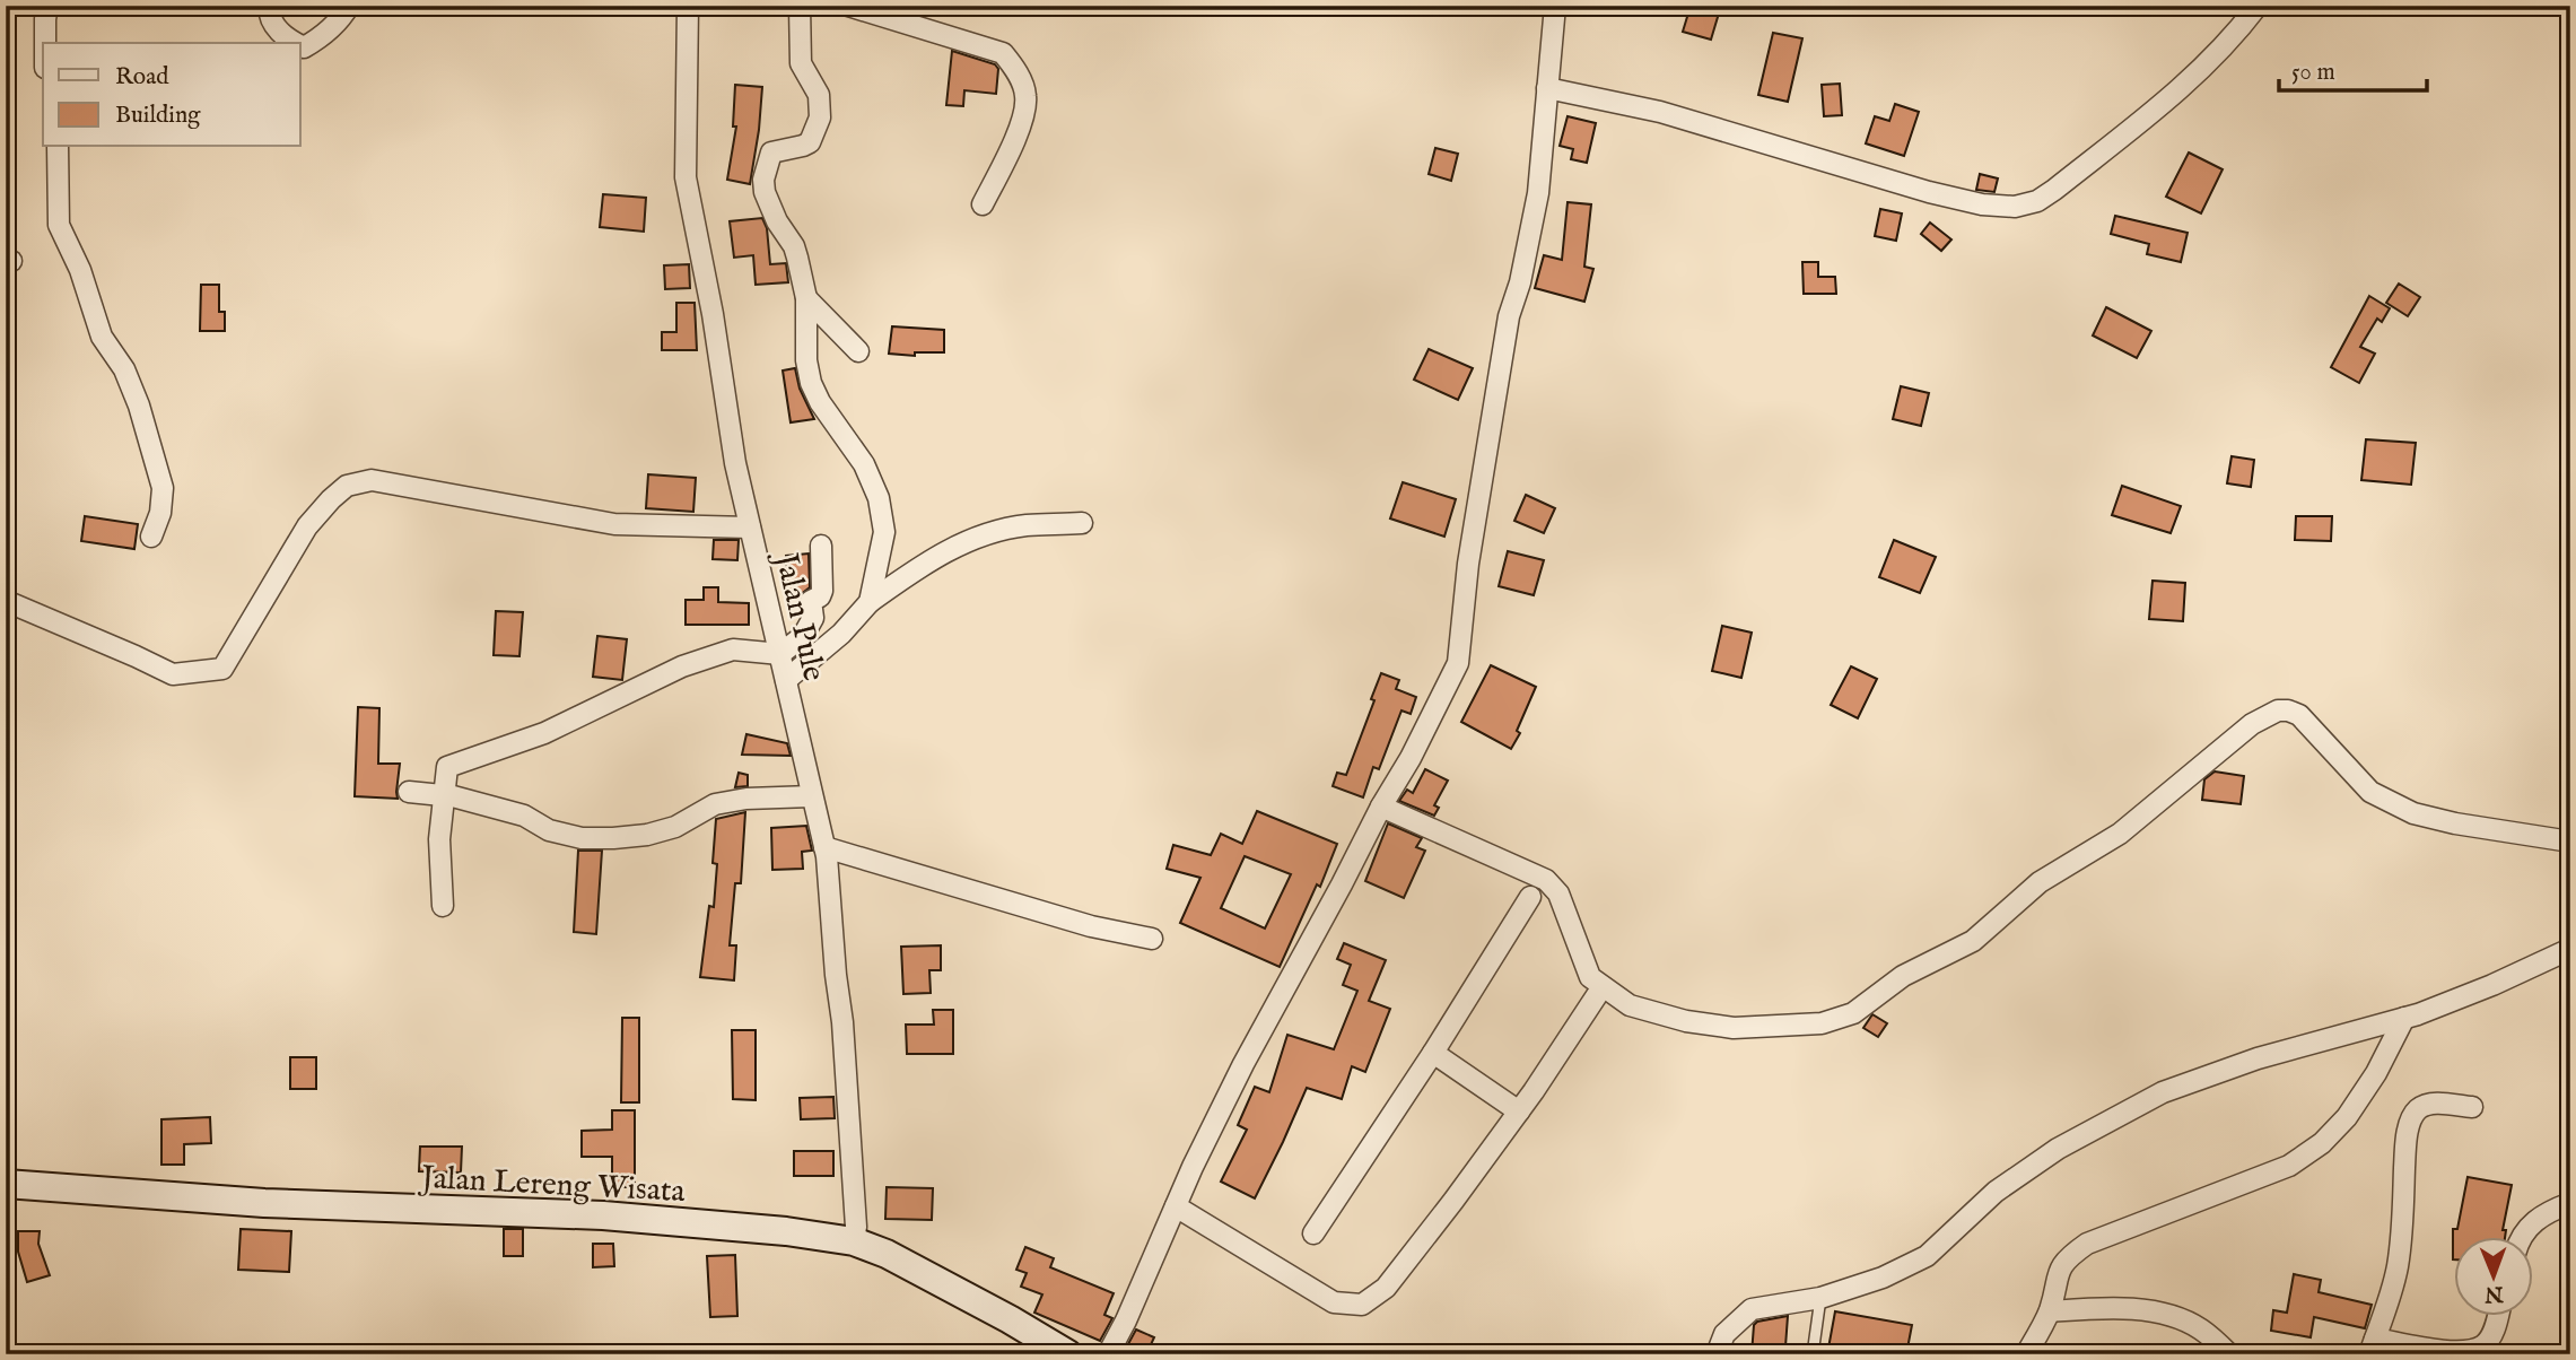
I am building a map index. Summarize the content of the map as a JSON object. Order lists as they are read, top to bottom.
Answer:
{
  "streets": {
    "main road": ["Jalan Lereng Wisata"],
    "street": ["Jalan Pule"]
  },
  "crossings": [
    ["Jalan Pule", "Jalan Lereng Wisata"]
  ],
  "legend": ["Road", "Building"],
  "scale_bar": "50 m",
  "north": "bottom"
}
